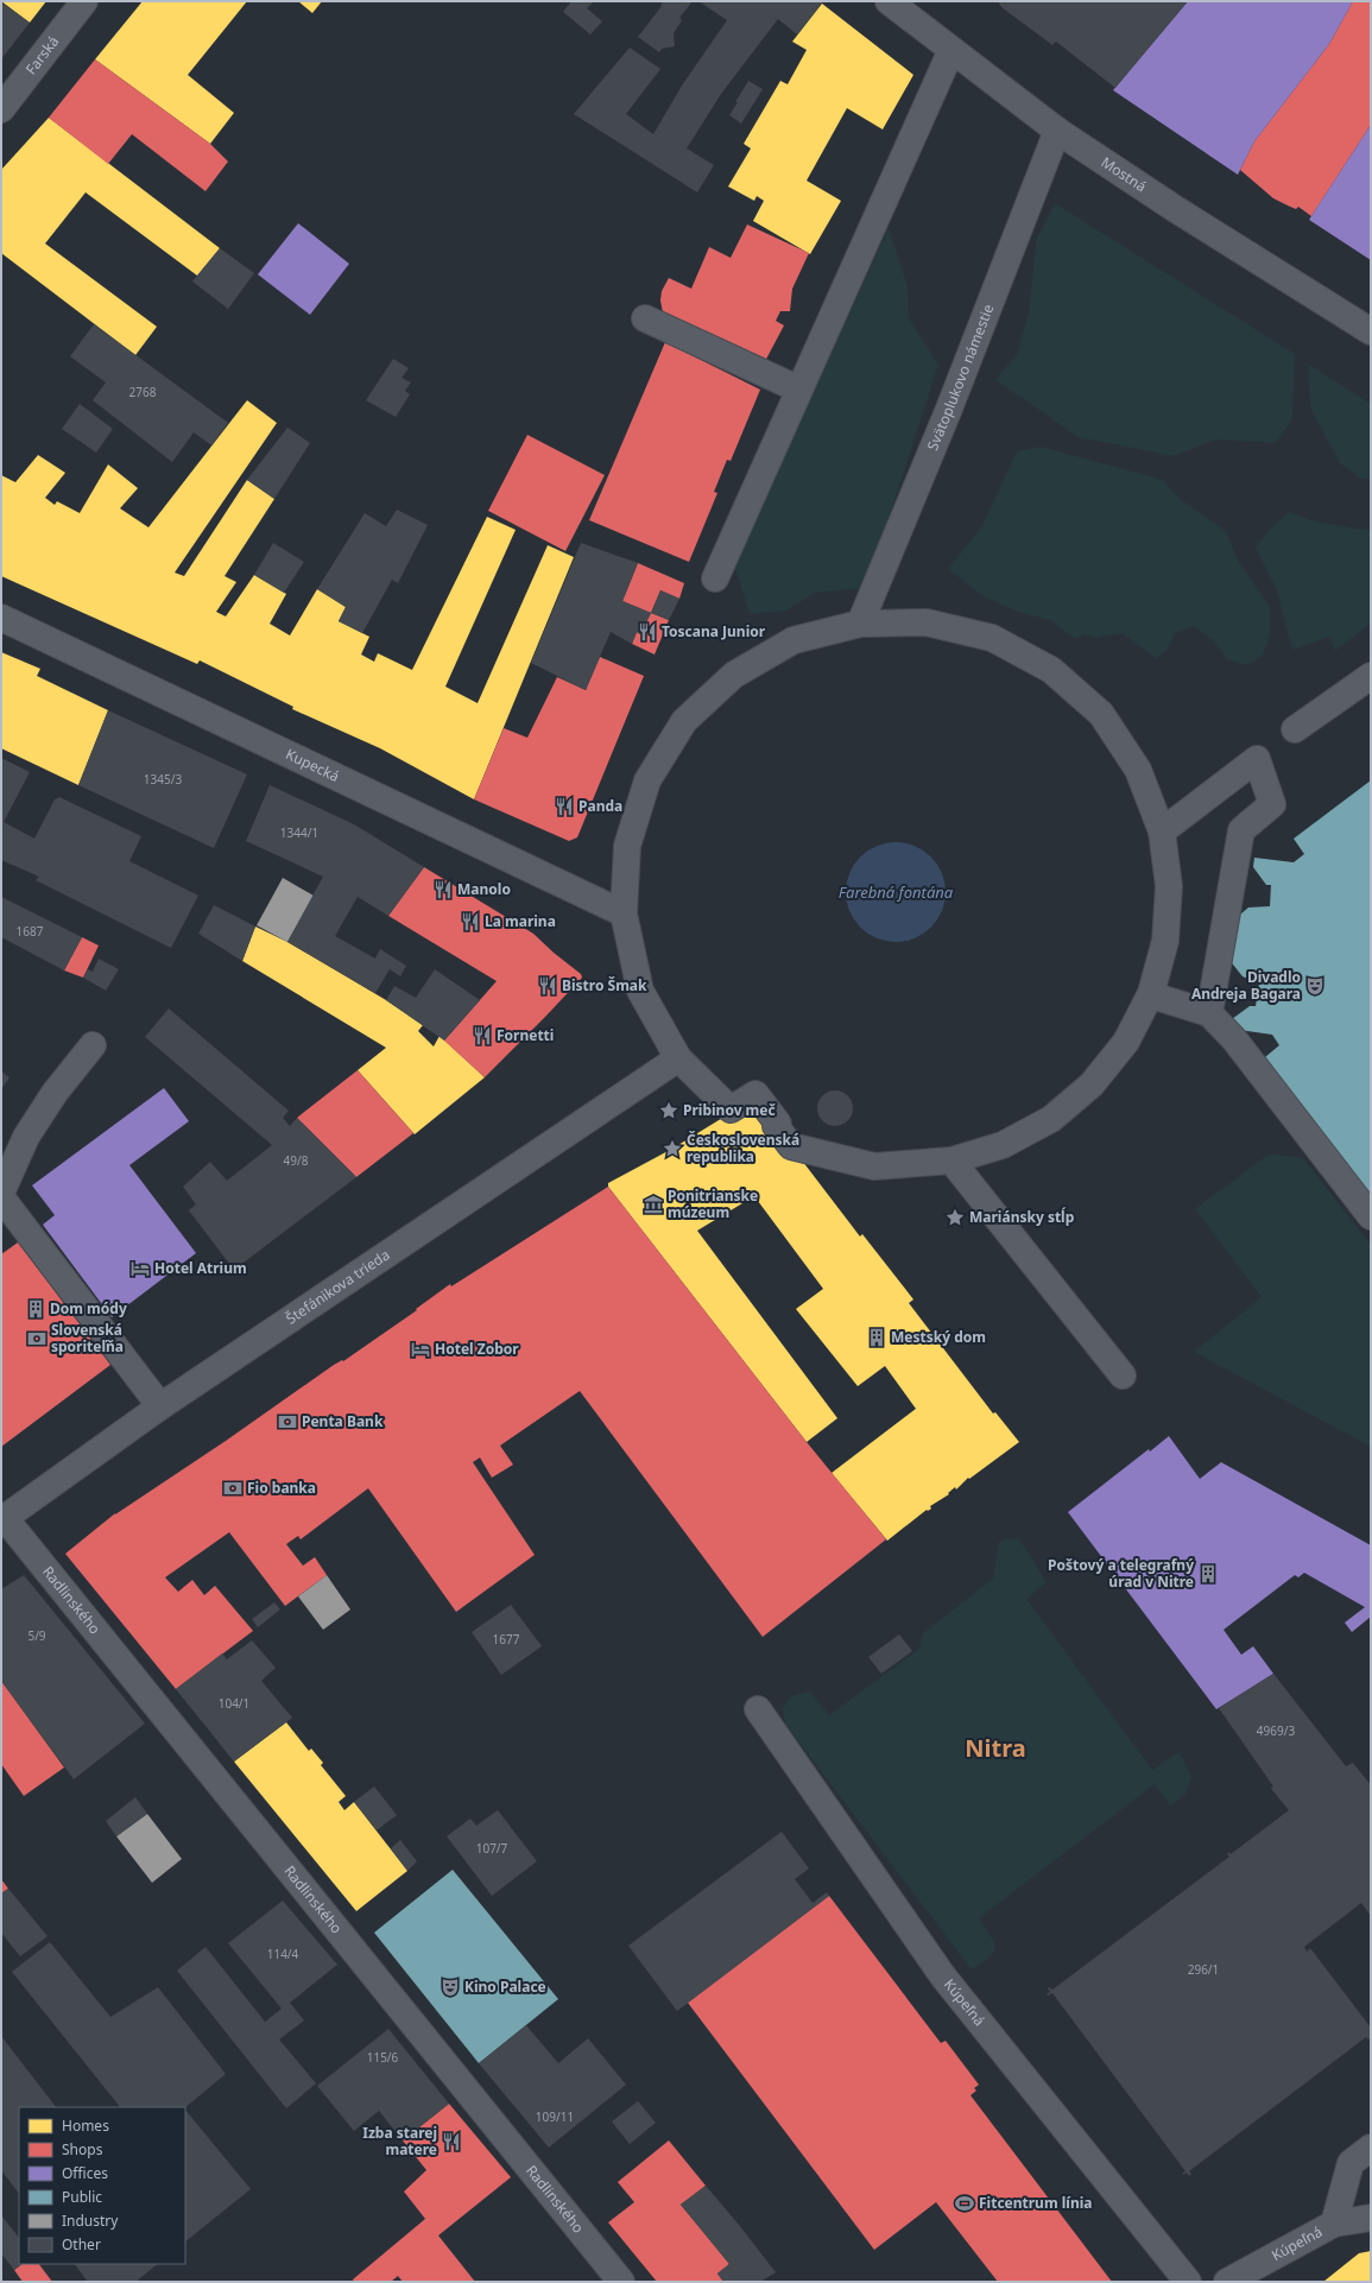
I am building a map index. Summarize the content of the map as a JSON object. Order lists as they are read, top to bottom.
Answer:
{
  "streets": {
    "street": [
      "Farská",
      "Mostná",
      "Svätoplukovo námestie",
      "Kupecká",
      "Štefánikova trieda",
      "Radlinského",
      "Kúpeľná"
    ]
  },
  "crossings": [
    ["Mostná", "Svätoplukovo námestie"],
    ["Štefánikova trieda", "Radlinského"]
  ],
  "districts": ["Nitra"],
  "water": ["Farebná fontána"],
  "places": {
    "restaurant": [
      "Toscana Junior",
      "Panda",
      "Manolo",
      "La marina",
      "Bistro Šmak",
      "Fornetti",
      "Izba starej matere"
    ],
    "theatre": ["Divadlo Andreja Bagara", "Kino Palace"],
    "place": ["Pribinov meč", "Československá republika", "Mariánsky stĺp"],
    "museum": ["Ponitrianske múzeum"],
    "hotel": ["Hotel Atrium", "Hotel Zobor"],
    "building": ["Dom módy", "Mestský dom", "Poštový a telegrafný úrad v Nitre"],
    "bank": ["Slovenská sporiteľňa", "Penta Bank", "Fio banka"],
    "sports": ["Fitcentrum línia"]
  },
  "house_numbers": [
    "2768",
    "1345/3",
    "1344/1",
    "1687",
    "49/8",
    "5/9",
    "1677",
    "104/1",
    "4969/3",
    "107/7",
    "114/4",
    "296/1",
    "115/6",
    "109/11"
  ],
  "legend": [
    "Homes",
    "Shops",
    "Offices",
    "Public",
    "Industry",
    "Other"
  ]
}
